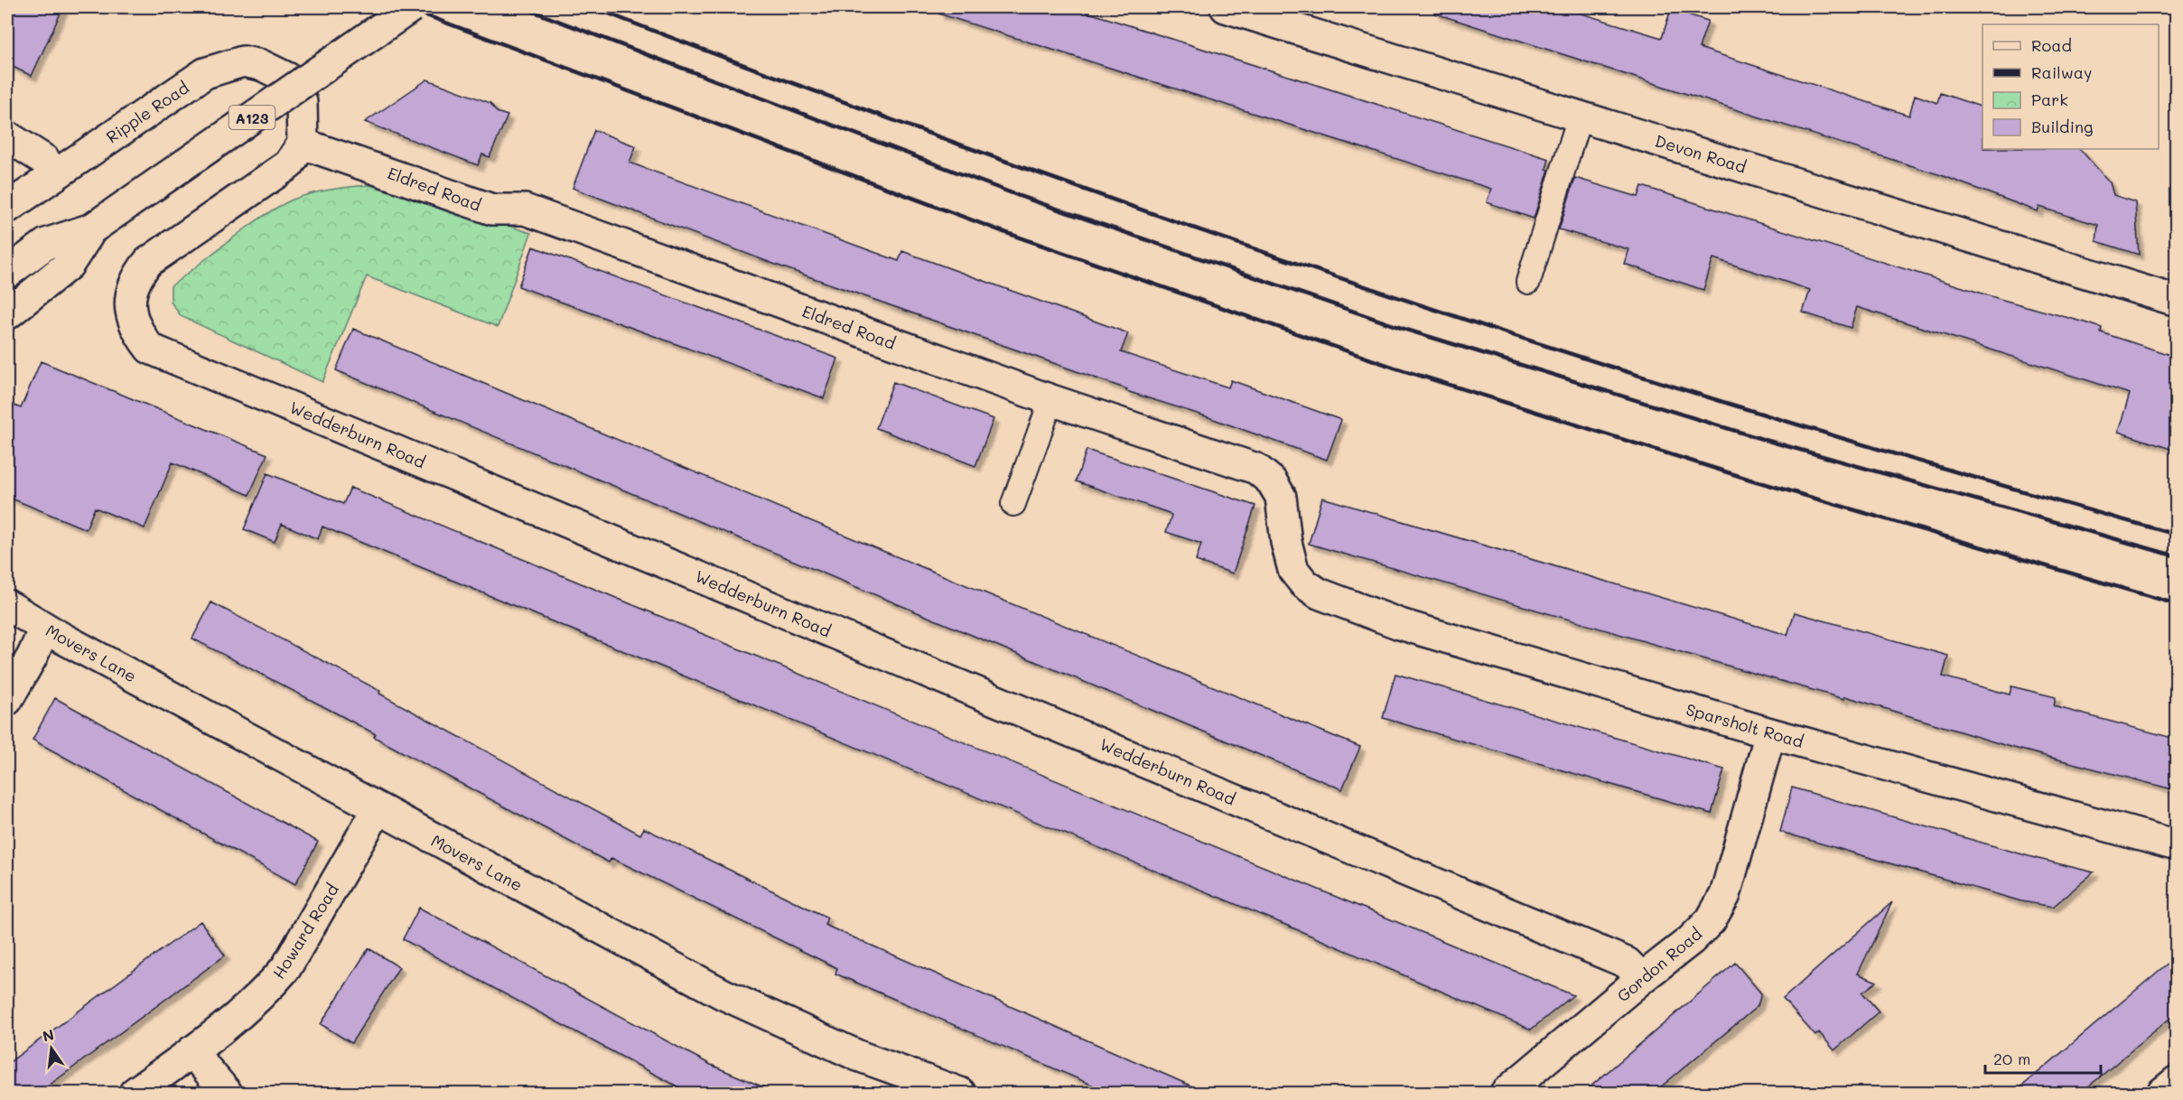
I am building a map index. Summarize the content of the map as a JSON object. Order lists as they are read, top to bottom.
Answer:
{
  "streets": {
    "street": [
      "Ripple Road",
      "A123",
      "Devon Road",
      "Eldred Road",
      "Wedderburn Road",
      "Movers Lane",
      "Sparsholt Road",
      "Howard Road",
      "Gordon Road"
    ]
  },
  "crossings": [
    ["Ripple Road", "Eldred Road"],
    ["Ripple Road", "Wedderburn Road"],
    ["Eldred Road", "Wedderburn Road"],
    ["Eldred Road", "Sparsholt Road"],
    ["Wedderburn Road", "Gordon Road"],
    ["Movers Lane", "Howard Road"],
    ["Sparsholt Road", "Gordon Road"]
  ],
  "legend": [
    "Road",
    "Railway",
    "Park",
    "Building"
  ],
  "scale_bar": "20 m",
  "north": "top"
}
